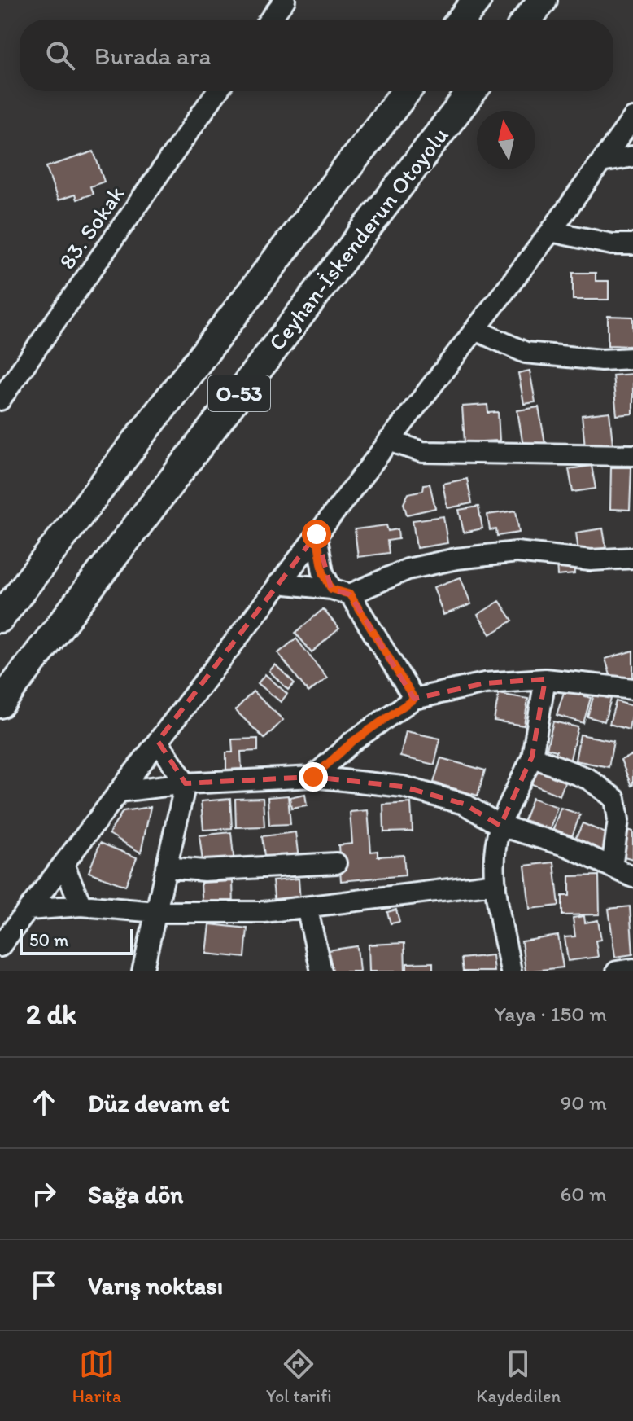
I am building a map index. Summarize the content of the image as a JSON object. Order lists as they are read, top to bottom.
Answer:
{
  "streets": {
    "highway": ["Ceyhan-İskenderun Otoyolu", "O-53"],
    "street": ["83. Sokak"]
  },
  "scale_bar": "50 m",
  "north": "top",
  "page": {
    "search": "Burada ara",
    "scale": "50 m",
    "heading": ["2 dk", "Yaya · 150 m"],
    "list": [
      ["Düz devam et", "90 m"],
      ["Sağa dön", "60 m"],
      "Varış noktası"
    ],
    "nav": ["Harita", "Yol tarifi", "Kaydedilen"]
  }
}
